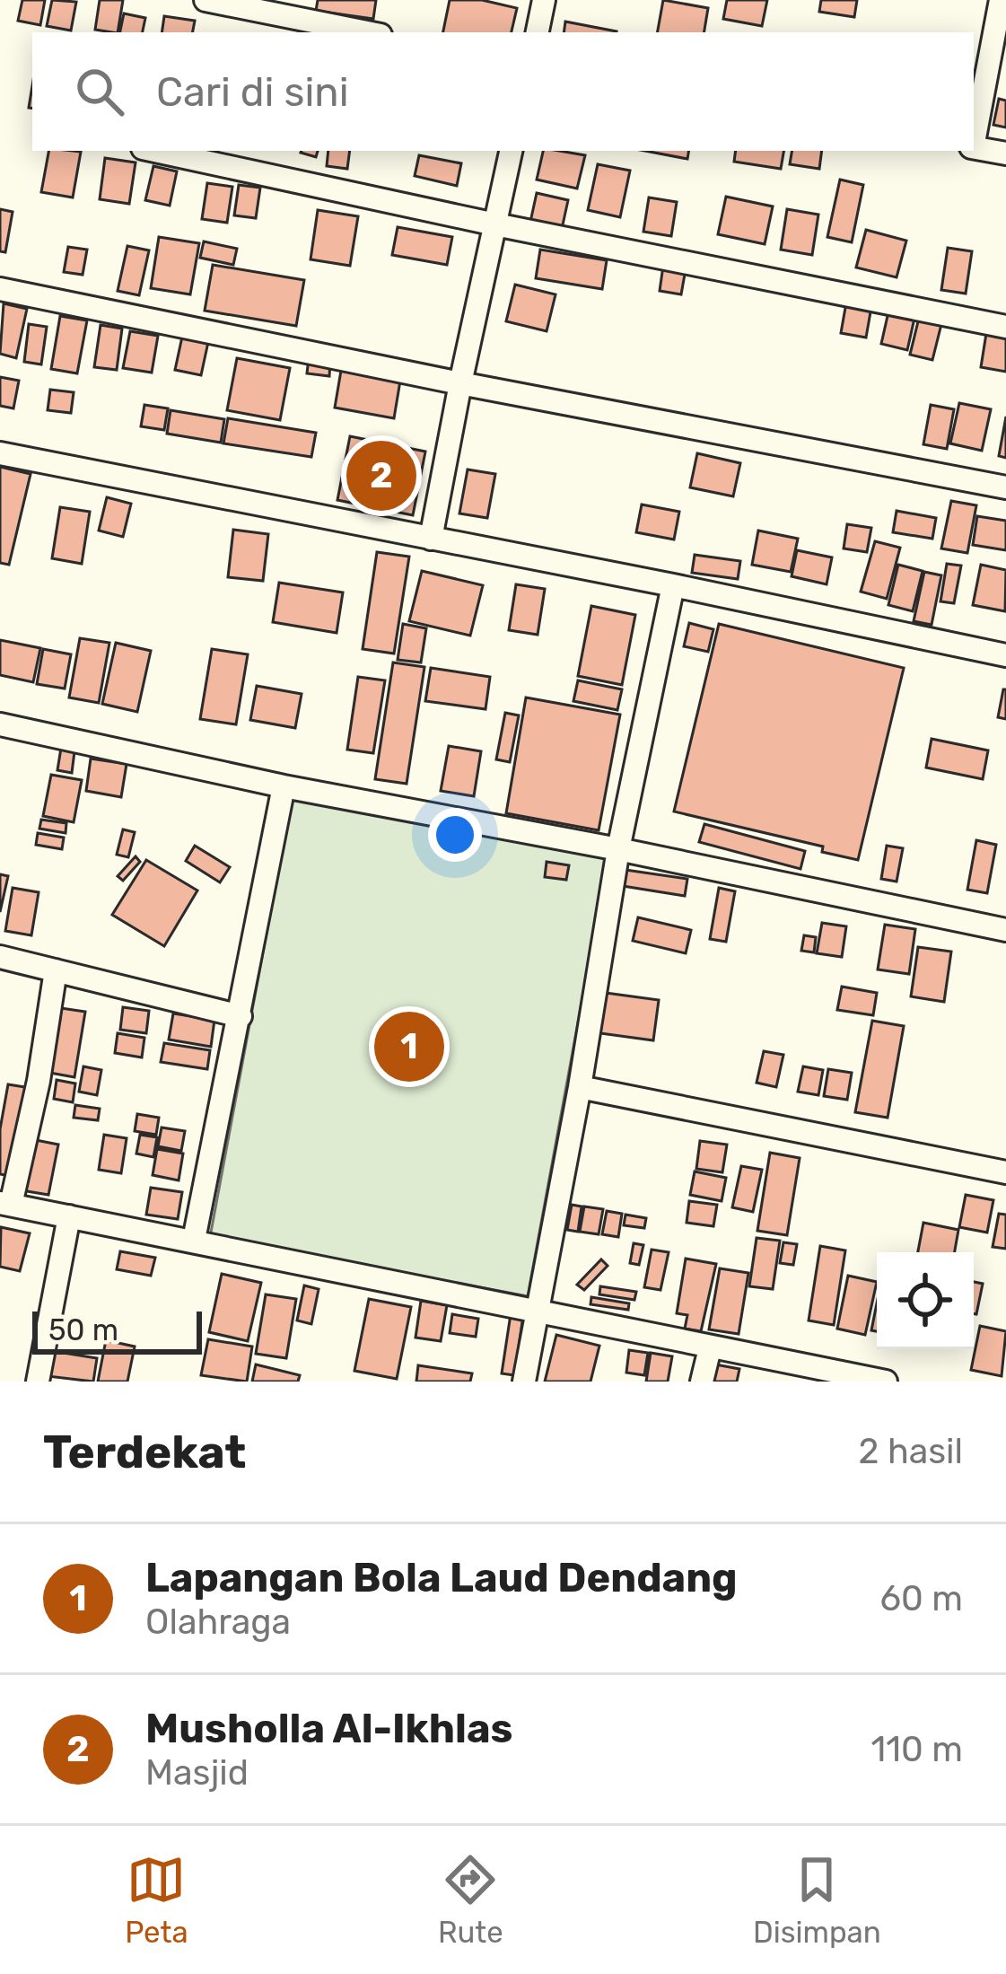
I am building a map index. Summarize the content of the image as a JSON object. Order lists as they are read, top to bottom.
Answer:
{
  "scale_bar": "50 m",
  "page": {
    "search": "Cari di sini",
    "pins": ["2", "1"],
    "scale": "50 m",
    "heading": ["Terdekat", "2 hasil"],
    "list": [
      {
        "mark": "1",
        "name": "Lapangan Bola Laud Dendang",
        "note": "Olahraga",
        "value": "60 m"
      },
      {
        "mark": "2",
        "name": "Musholla Al-Ikhlas",
        "note": "Masjid",
        "value": "110 m"
      }
    ],
    "nav": ["Peta", "Rute", "Disimpan"]
  }
}
